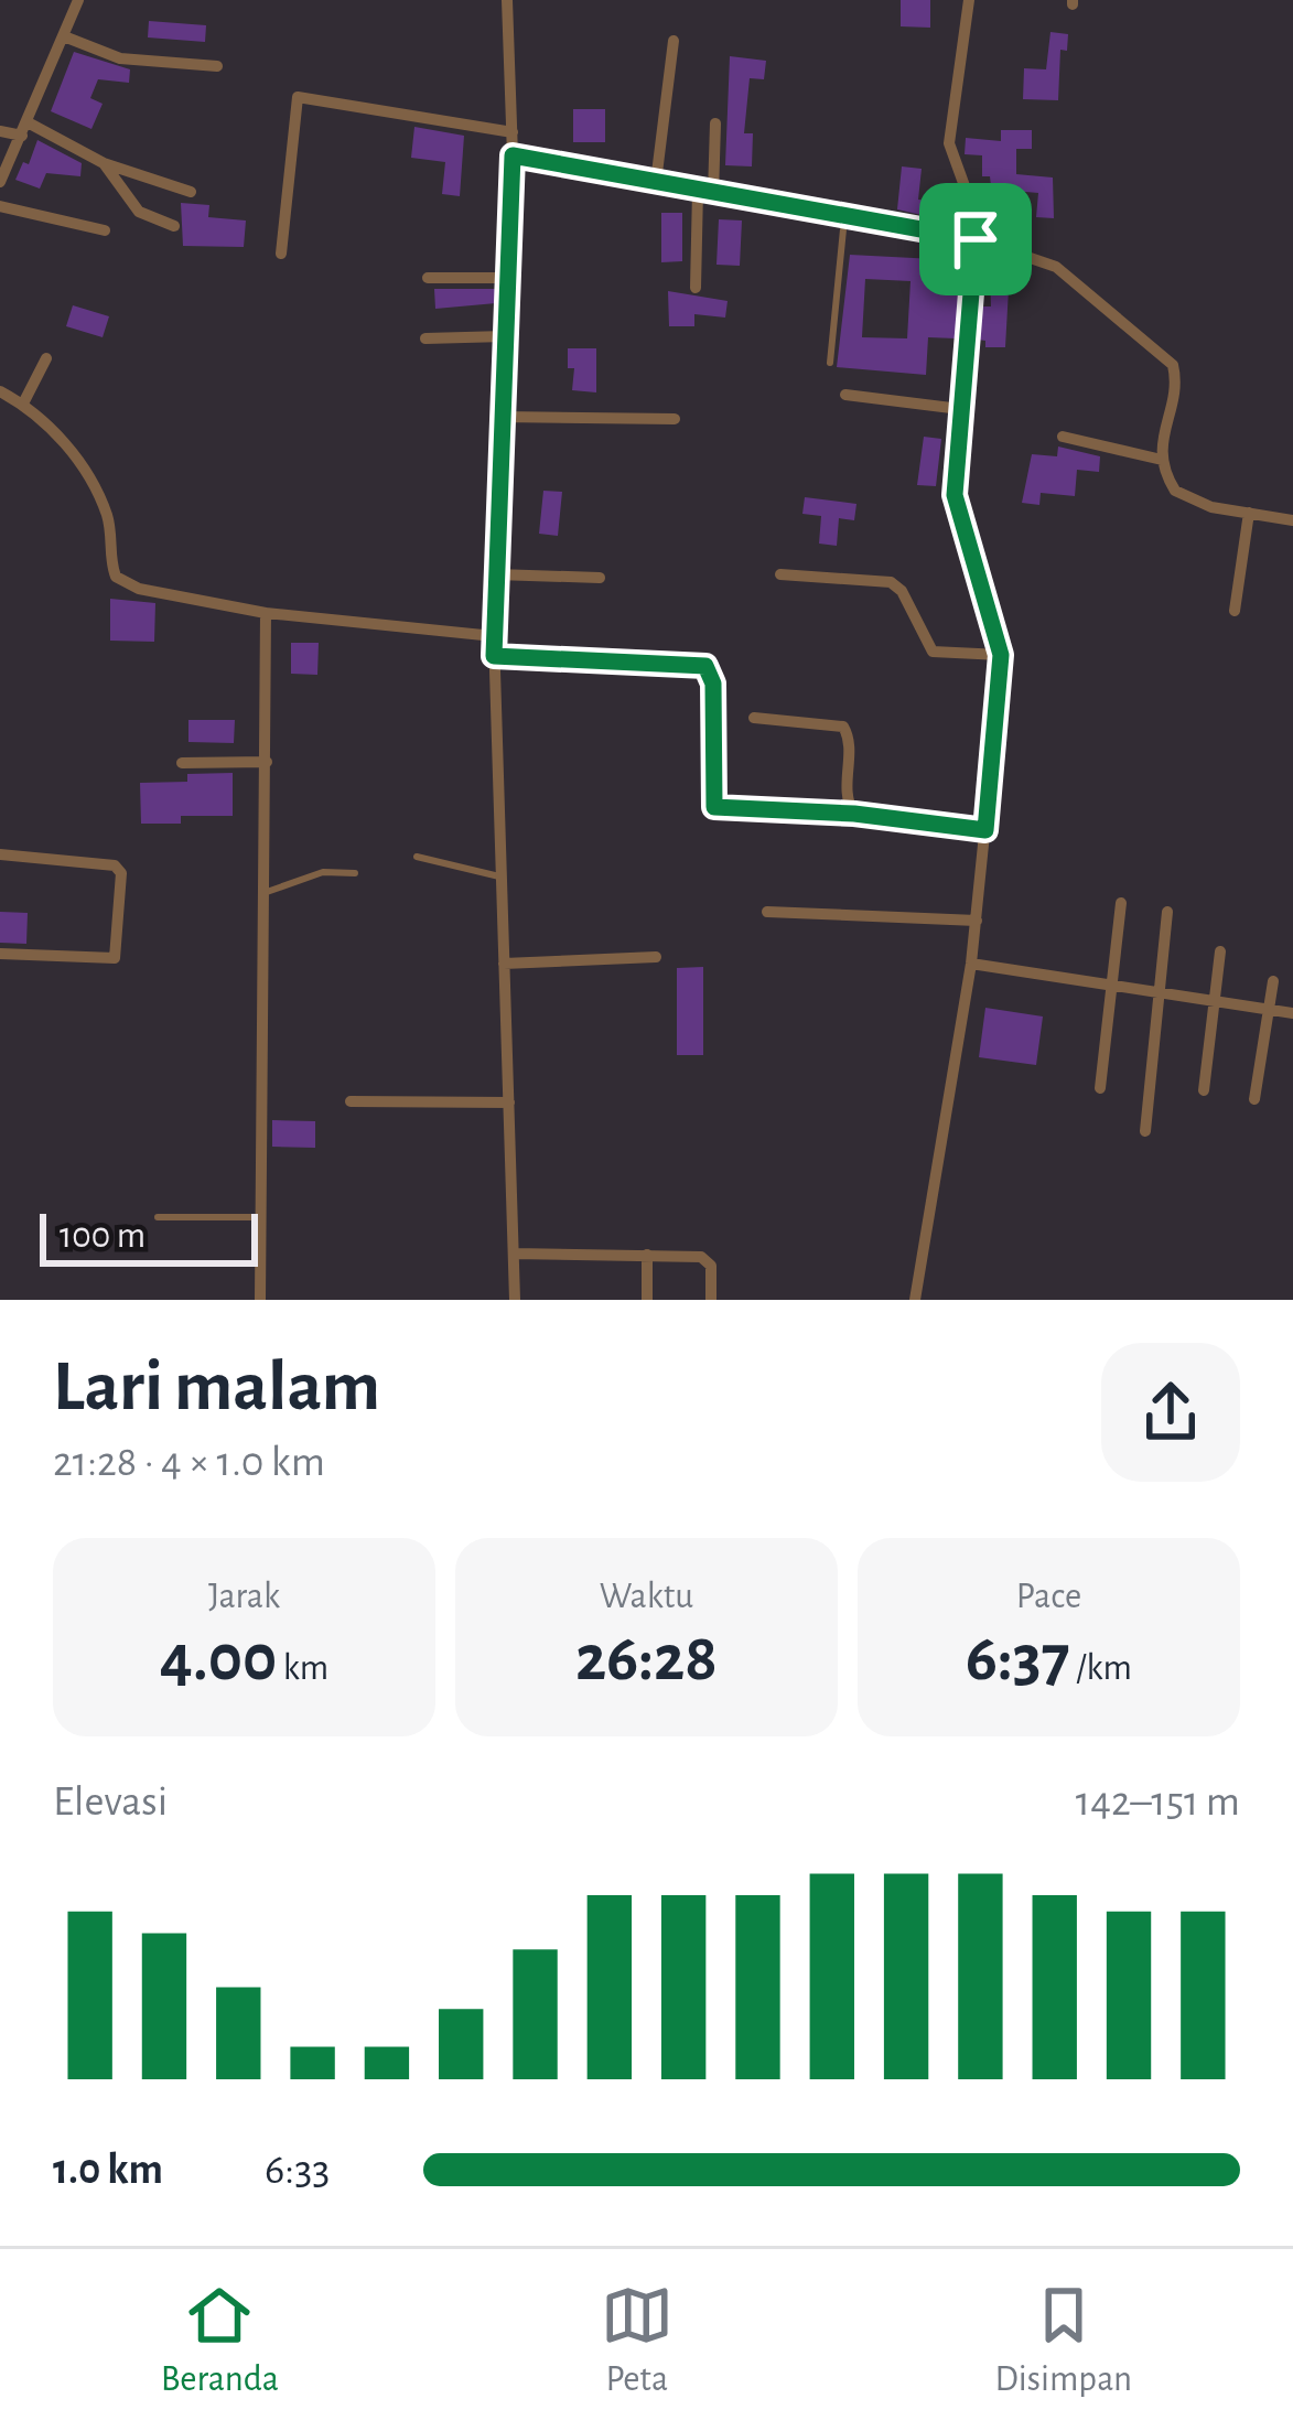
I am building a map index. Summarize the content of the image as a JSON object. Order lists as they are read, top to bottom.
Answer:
{
  "scale_bar": "100 m",
  "page": {
    "scale": "100 m",
    "heading": ["Lari malam", "21:28 · 4 × 1.0 km"],
    "stats": [
      ["Jarak", "4.00 km"],
      ["Waktu", "26:28"],
      ["Pace", "6:37 /km"]
    ],
    "chart": ["Elevasi", "142–151 m"],
    "list": [
      {
        "name": "1.0 km",
        "note": "6:33"
      }
    ],
    "tabs": ["Beranda", "Peta", "Disimpan"]
  }
}
